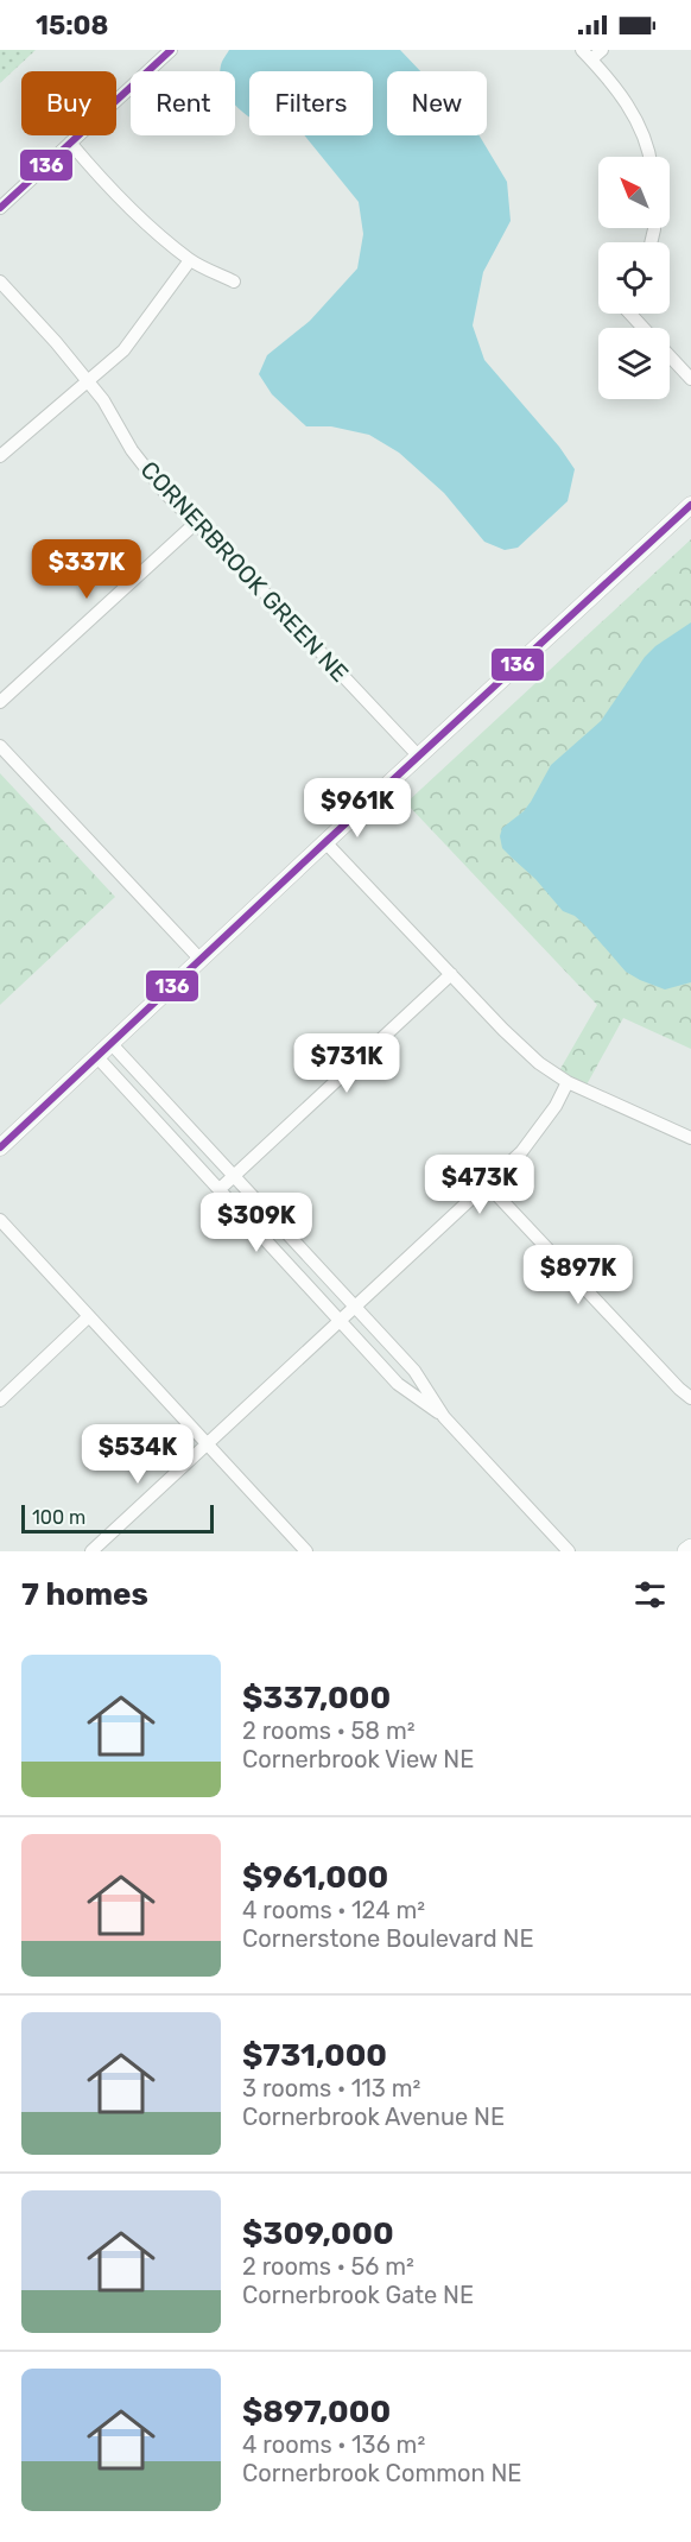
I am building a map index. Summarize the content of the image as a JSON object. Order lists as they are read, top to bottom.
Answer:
{
  "streets": {
    "street": ["CORNERBROOK GREEN NE"]
  },
  "lines": ["transit line 136"],
  "scale_bar": "100 m",
  "north": "top left",
  "page": {
    "status": "15:08",
    "chip": [
      "Buy",
      "Rent",
      "Filters",
      "New"
    ],
    "price": [
      "$337K",
      "$961K",
      "$731K",
      "$473K",
      "$309K",
      "$897K",
      "$534K"
    ],
    "scale": "100 m",
    "heading": "7 homes",
    "list": [
      {
        "name": "$337,000",
        "note": "2 rooms · 58 m² · Cornerbrook View NE"
      },
      {
        "name": "$961,000",
        "note": "4 rooms · 124 m² · Cornerstone Boulevard NE"
      },
      {
        "name": "$731,000",
        "note": "3 rooms · 113 m² · Cornerbrook Avenue NE"
      },
      {
        "name": "$309,000",
        "note": "2 rooms · 56 m² · Cornerbrook Gate NE"
      },
      {
        "name": "$897,000",
        "note": "4 rooms · 136 m² · Cornerbrook Common NE"
      }
    ]
  }
}
